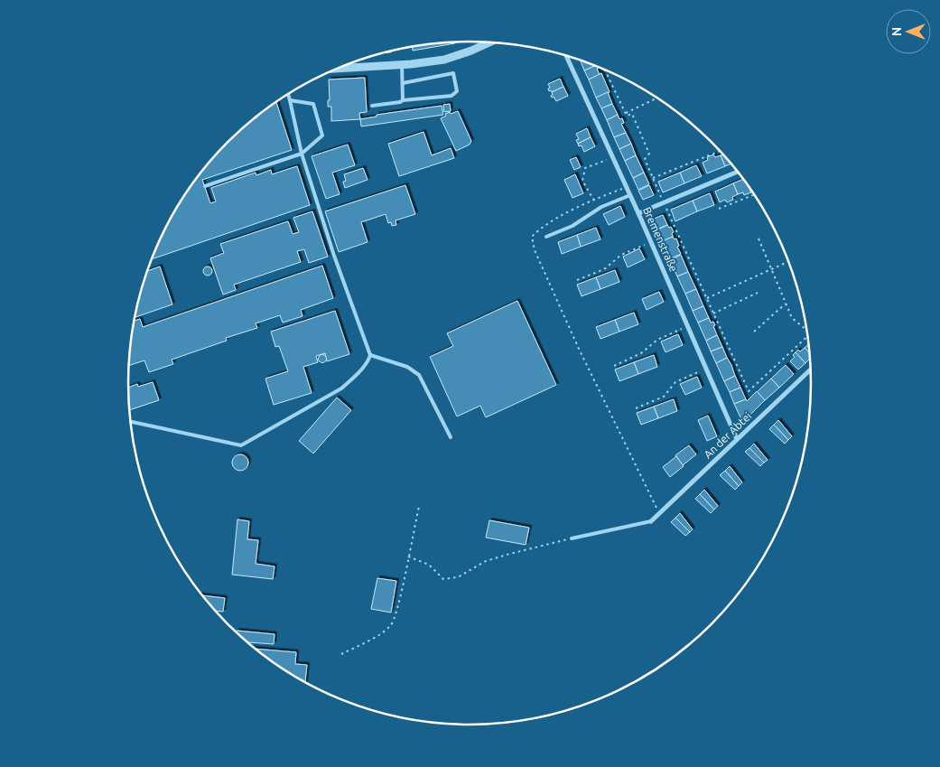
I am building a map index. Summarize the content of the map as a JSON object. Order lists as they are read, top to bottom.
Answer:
{
  "streets": {
    "street": ["Bremenstraße", "An der Abtei"]
  },
  "crossings": [
    ["Bremenstraße", "An der Abtei"]
  ],
  "north": "left"
}
